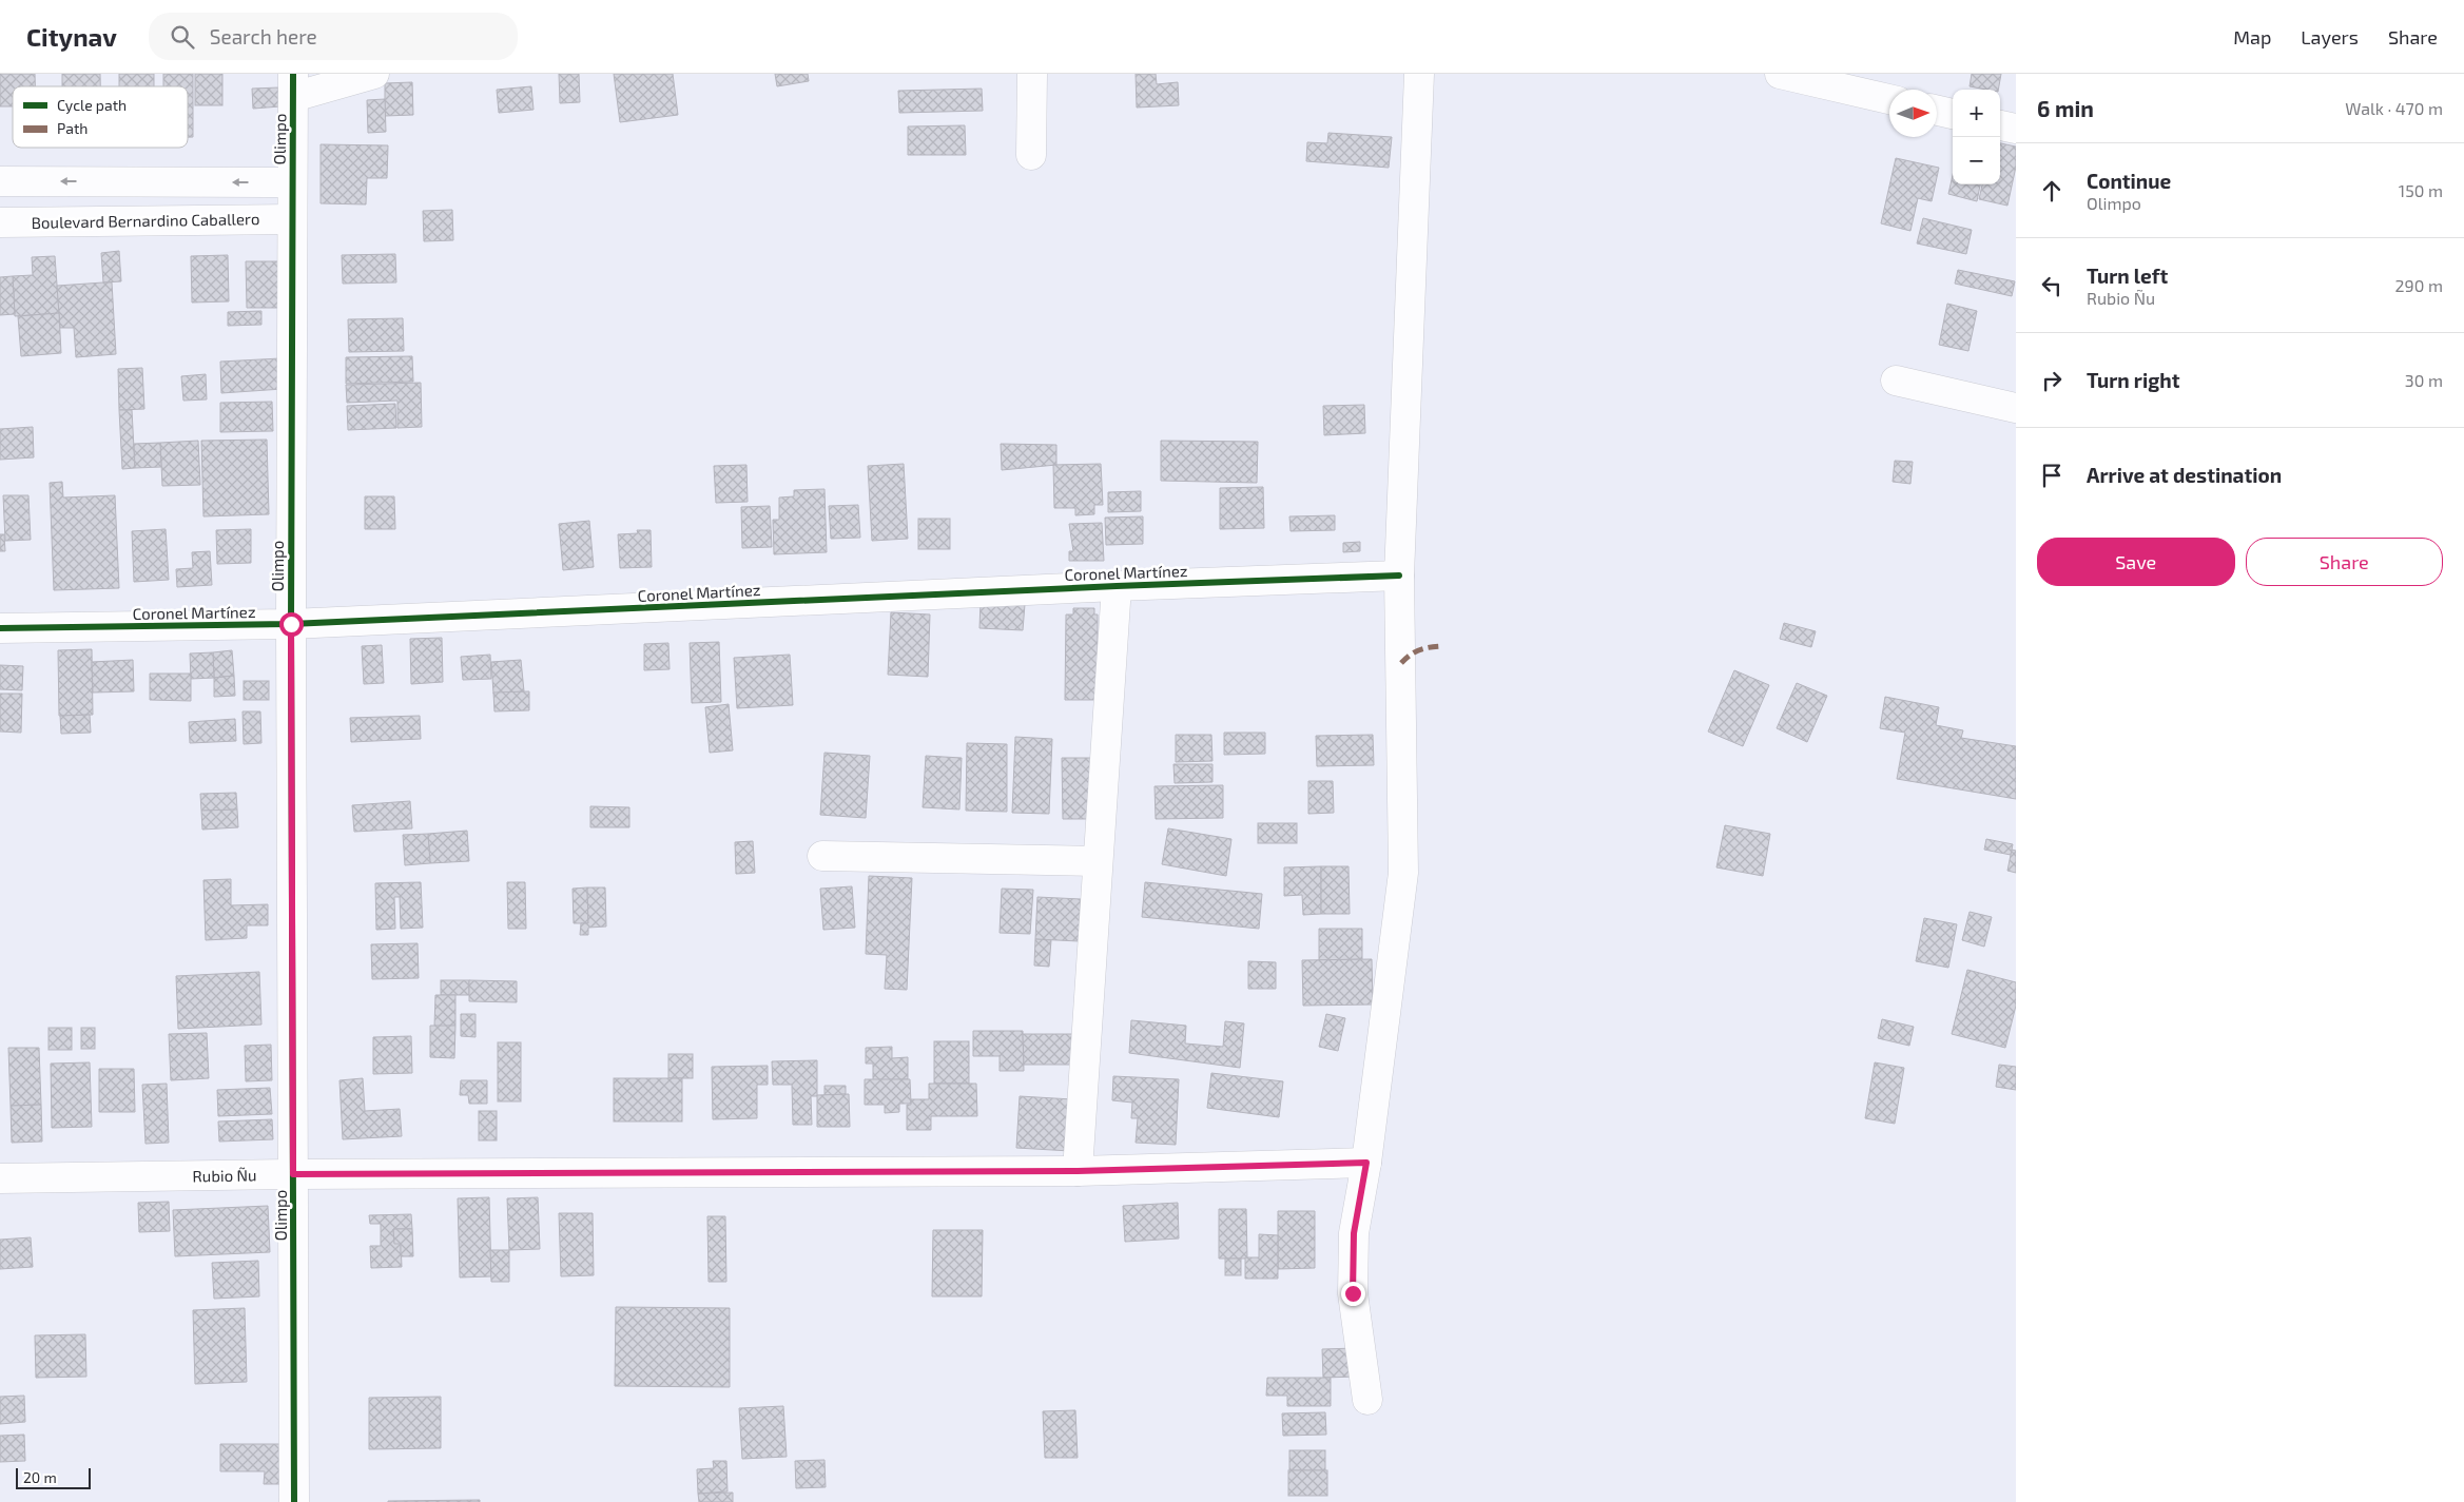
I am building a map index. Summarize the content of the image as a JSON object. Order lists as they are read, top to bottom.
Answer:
{
  "streets": {
    "street": [
      "Olimpo",
      "Boulevard Bernardino Caballero",
      "Coronel Martínez",
      "Rubio Ñu"
    ]
  },
  "crossings": [
    ["Olimpo", "Boulevard Bernardino Caballero"],
    ["Olimpo", "Coronel Martínez"],
    ["Olimpo", "Rubio Ñu"]
  ],
  "legend": ["Cycle path", "Path"],
  "scale_bar": "20 m",
  "north": "right",
  "page": {
    "header": "Citynav",
    "search": "Search here",
    "nav": ["Map", "Layers", "Share"],
    "heading": ["6 min", "Walk · 470 m"],
    "map_buttons": ["+", "−"],
    "list": [
      ["Continue", "Olimpo", "150 m"],
      ["Turn left", "Rubio Ñu", "290 m"],
      ["Turn right", "30 m"],
      "Arrive at destination"
    ],
    "buttons": ["Save", "Share"],
    "scale": "20 m"
  }
}
